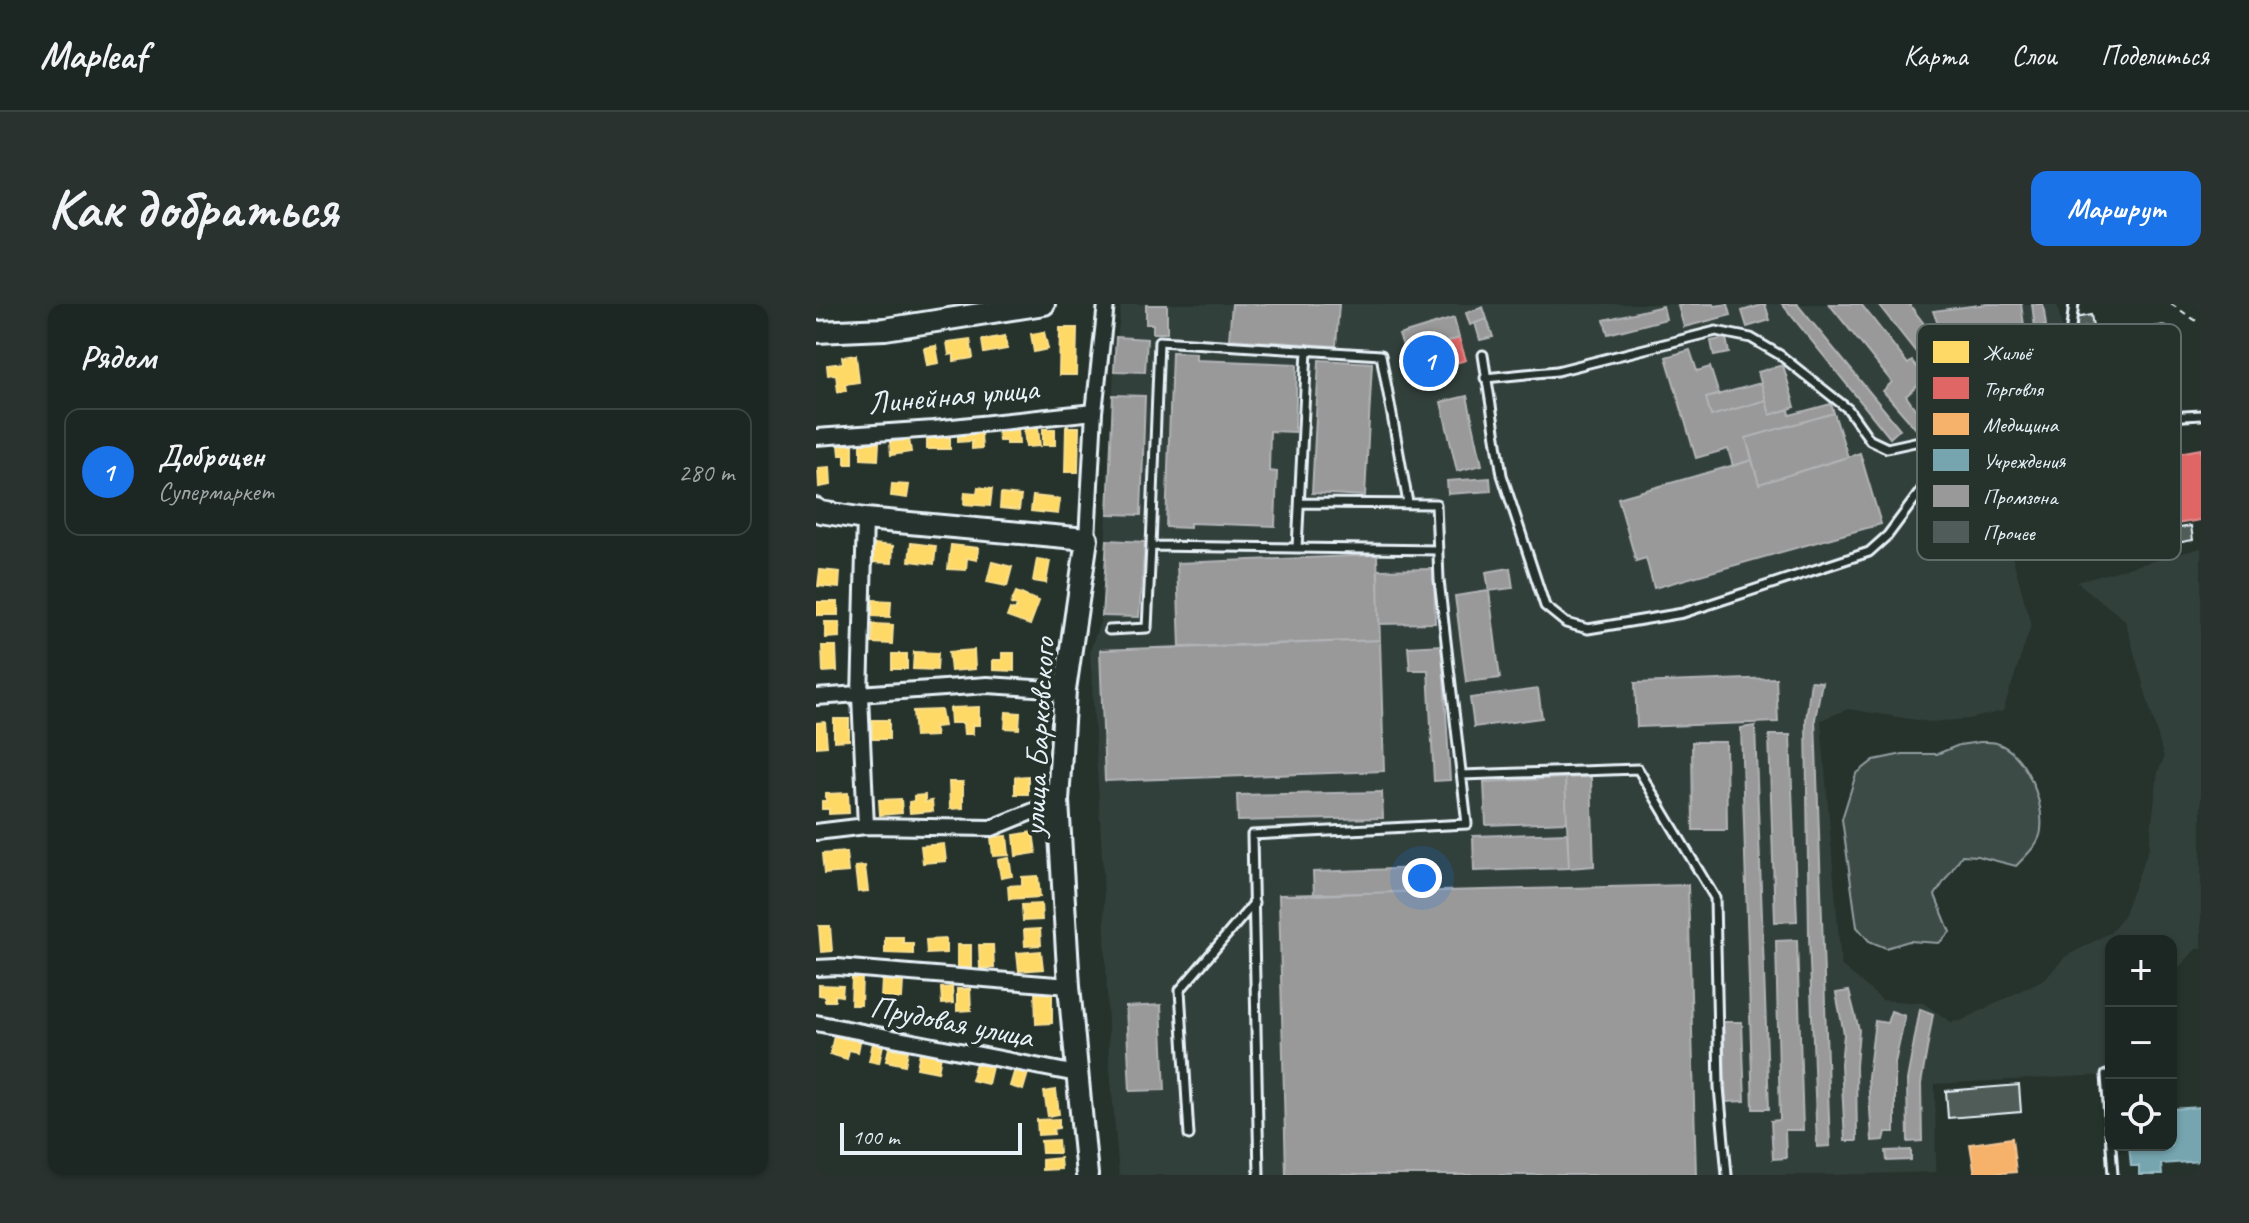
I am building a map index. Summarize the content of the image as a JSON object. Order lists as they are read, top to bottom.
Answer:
{
  "streets": {
    "street": ["Линейная улица", "улица Барковского", "Прудовая улица"]
  },
  "crossings": [
    ["Линейная улица", "улица Барковского"],
    ["улица Барковского", "Прудовая улица"]
  ],
  "legend": [
    "Жильё",
    "Торговля",
    "Медицина",
    "Учреждения",
    "Промзона",
    "Прочее"
  ],
  "scale_bar": "100 m",
  "page": {
    "header": "Mapleaf",
    "nav": ["Карта", "Слои", "Поделиться"],
    "buttons": "Маршрут",
    "title": "Как добраться",
    "heading": "Рядом",
    "pins": "1",
    "list": [
      {
        "mark": "1",
        "name": "Доброцен",
        "note": "Супермаркет",
        "value": "280 m"
      }
    ],
    "map_buttons": ["+", "−"],
    "scale": "100 m"
  }
}
